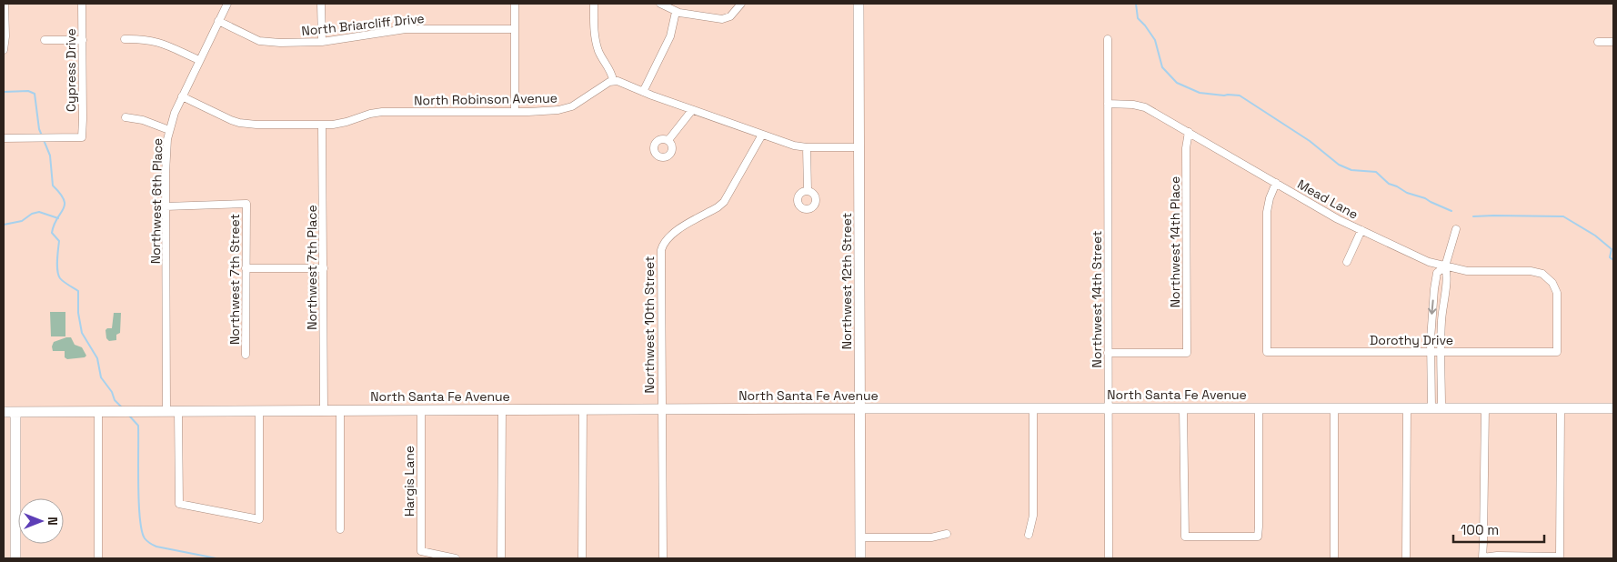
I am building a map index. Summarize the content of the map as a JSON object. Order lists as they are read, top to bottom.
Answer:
{
  "streets": {
    "main road": ["Northwest 12th Street", "North Santa Fe Avenue"],
    "street": [
      "North Briarcliff Drive",
      "Cypress Drive",
      "North Robinson Avenue",
      "Mead Lane",
      "Northwest 6th Place",
      "Northwest 14th Place",
      "Northwest 7th Place",
      "Northwest 7th Street",
      "Northwest 14th Street",
      "Northwest 10th Street",
      "Dorothy Drive",
      "Hargis Lane"
    ]
  },
  "crossings": [
    ["North Briarcliff Drive", "Northwest 6th Place"],
    ["North Robinson Avenue", "Northwest 6th Place"],
    ["North Robinson Avenue", "Northwest 7th Place"],
    ["Mead Lane", "Northwest 14th Place"],
    ["Mead Lane", "Northwest 14th Street"],
    ["Mead Lane", "Dorothy Drive"],
    ["Northwest 6th Place", "Northwest 7th Street"],
    ["Northwest 6th Place", "North Santa Fe Avenue"],
    ["Northwest 14th Place", "Northwest 14th Street"],
    ["Northwest 7th Place", "North Santa Fe Avenue"],
    ["Northwest 12th Street", "North Santa Fe Avenue"],
    ["Northwest 14th Street", "North Santa Fe Avenue"],
    ["Northwest 10th Street", "North Santa Fe Avenue"],
    ["North Santa Fe Avenue", "Hargis Lane"]
  ],
  "scale_bar": "100 m",
  "north": "right"
}
